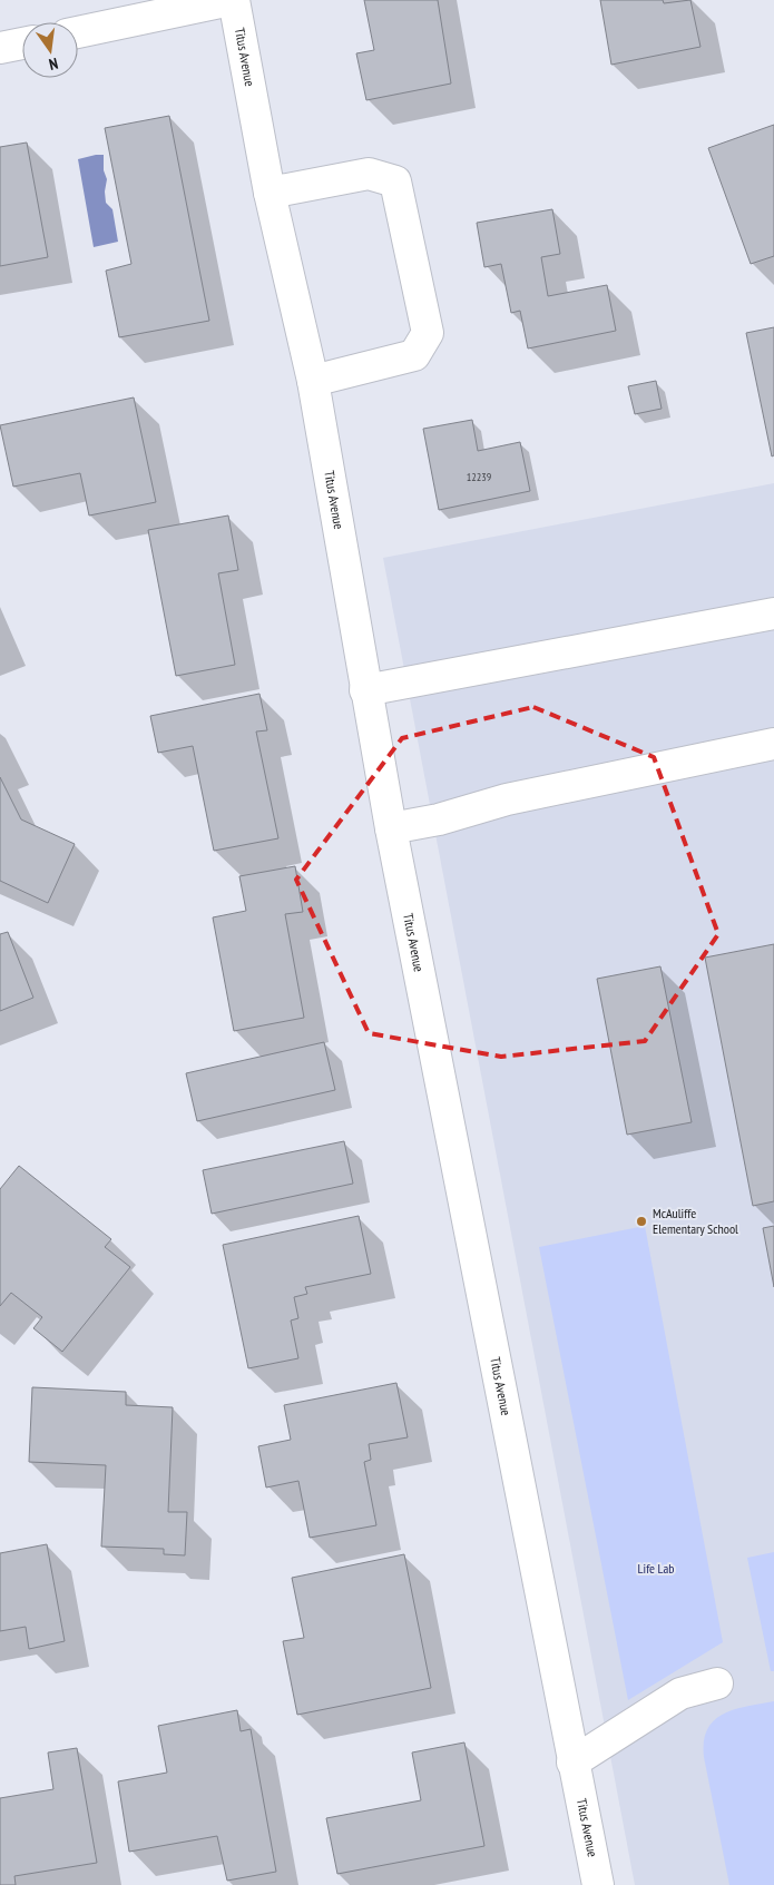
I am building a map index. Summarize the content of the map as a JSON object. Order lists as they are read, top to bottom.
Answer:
{
  "streets": {
    "street": ["Titus Avenue"]
  },
  "parks": ["Life Lab"],
  "places": ["McAuliffe Elementary School"],
  "house_numbers": ["12239"],
  "north": "bottom"
}
